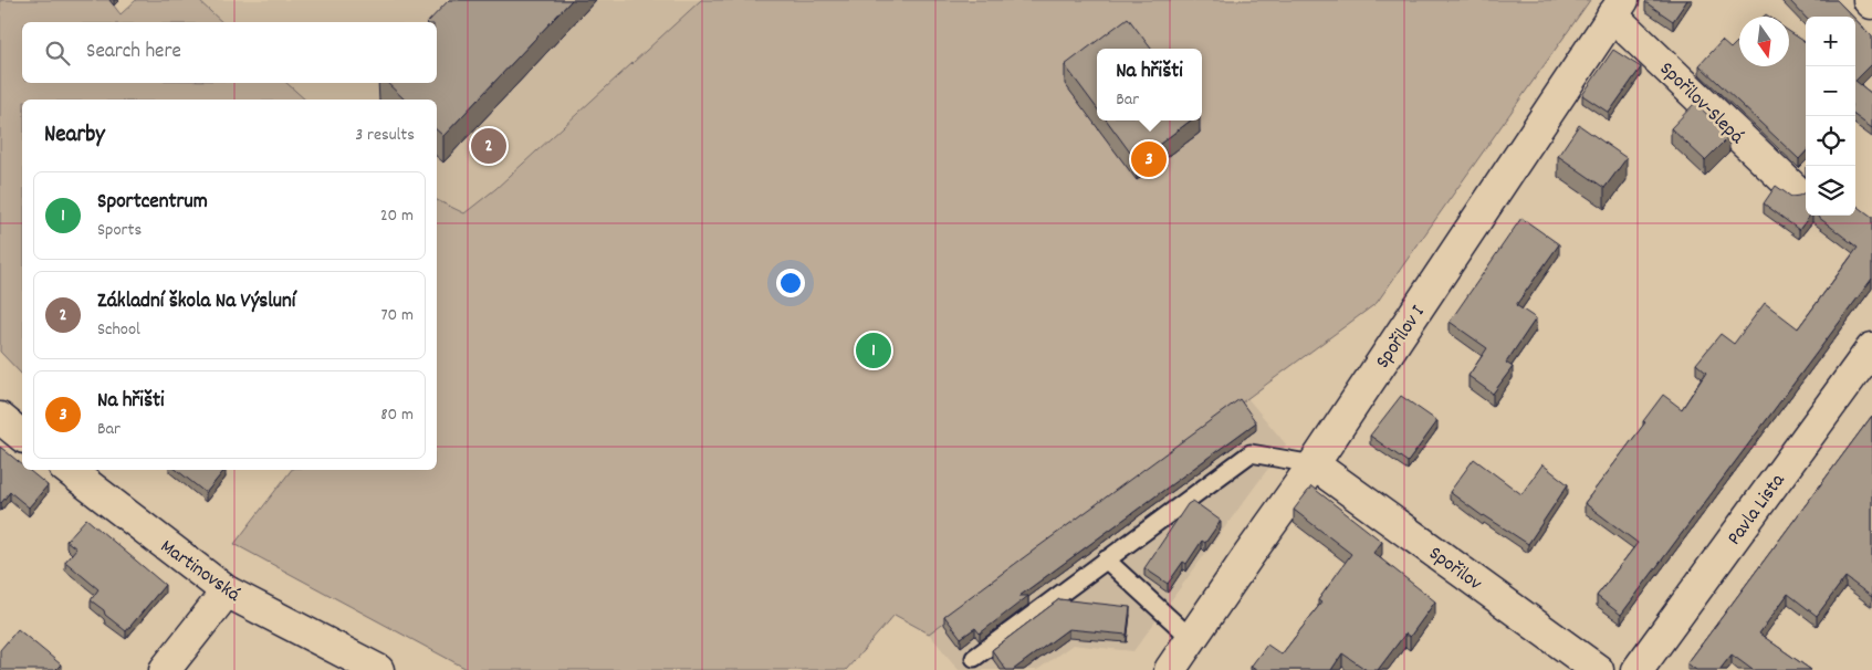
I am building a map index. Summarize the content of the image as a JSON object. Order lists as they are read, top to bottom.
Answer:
{
  "streets": {
    "street": [
      "Spořilov-Slepá",
      "Spořilov I",
      "Pavla Lista",
      "Spořilov",
      "Martinovská"
    ]
  },
  "crossings": [
    ["Spořilov-Slepá", "Spořilov I"],
    ["Spořilov I", "Spořilov"]
  ],
  "north": "bottom",
  "page": {
    "map_buttons": ["+", "−"],
    "search": "Search here",
    "popup": ["Na hřišti", "Bar"],
    "heading": ["Nearby", "3 results"],
    "pins": ["2", "3", "1"],
    "list": [
      {
        "mark": "1",
        "name": "Sportcentrum",
        "note": "Sports",
        "value": "20 m"
      },
      {
        "mark": "2",
        "name": "Základní škola Na Výsluní",
        "note": "School",
        "value": "70 m"
      },
      {
        "mark": "3",
        "name": "Na hřišti",
        "note": "Bar",
        "value": "80 m"
      }
    ]
  }
}
